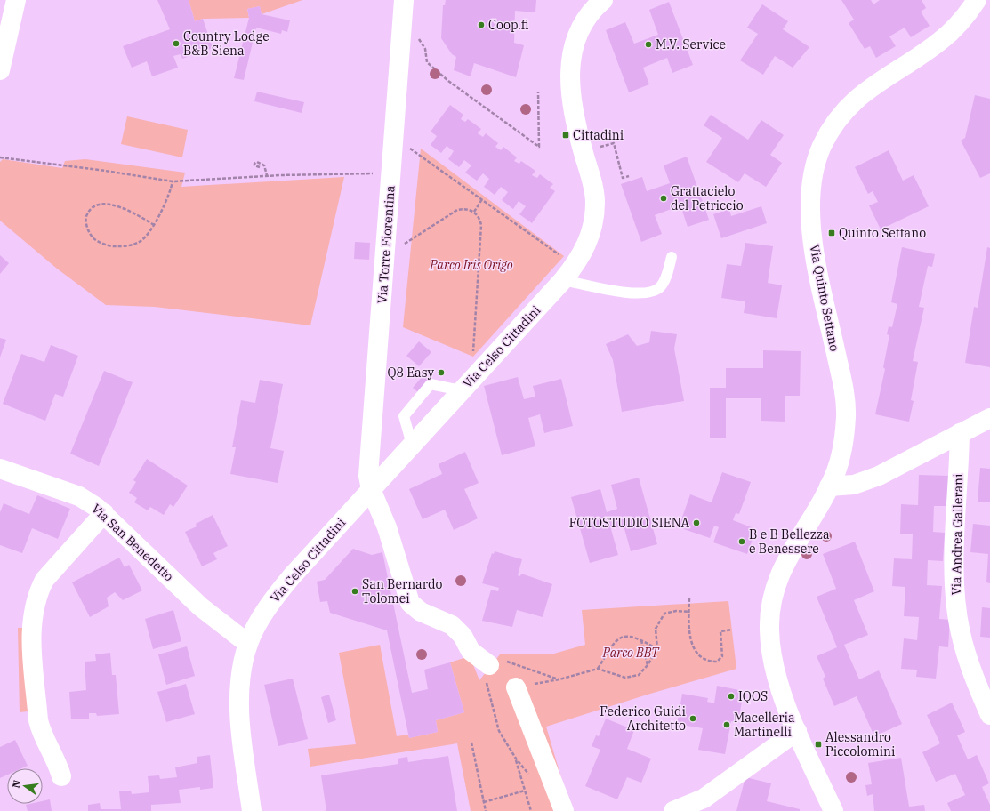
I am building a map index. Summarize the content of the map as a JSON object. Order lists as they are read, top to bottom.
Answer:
{
  "streets": {
    "street": [
      "Via Torre Fiorentina",
      "Via Quinto Settano",
      "Via Celso Cittadini",
      "Via Andrea Gallerani",
      "Via San Benedetto"
    ]
  },
  "crossings": [
    ["Via Torre Fiorentina", "Via Celso Cittadini"],
    ["Via Celso Cittadini", "Via San Benedetto"]
  ],
  "parks": ["Parco Iris Origo", "Parco BBT"],
  "places": {
    "other": [
      "Coop.fi",
      "Country Lodge B&B Siena",
      "M.V. Service",
      "Grattacielo del Petriccio",
      "Q8 Easy",
      "FOTOSTUDIO SIENA",
      "B e B Bellezza e Benessere",
      "San Bernardo Tolomei",
      "IQOS",
      "Federico Guidi Architetto",
      "Macelleria Martinelli"
    ],
    "transit": ["Cittadini", "Quinto Settano", "Alessandro Piccolomini"]
  },
  "north": "left"
}
